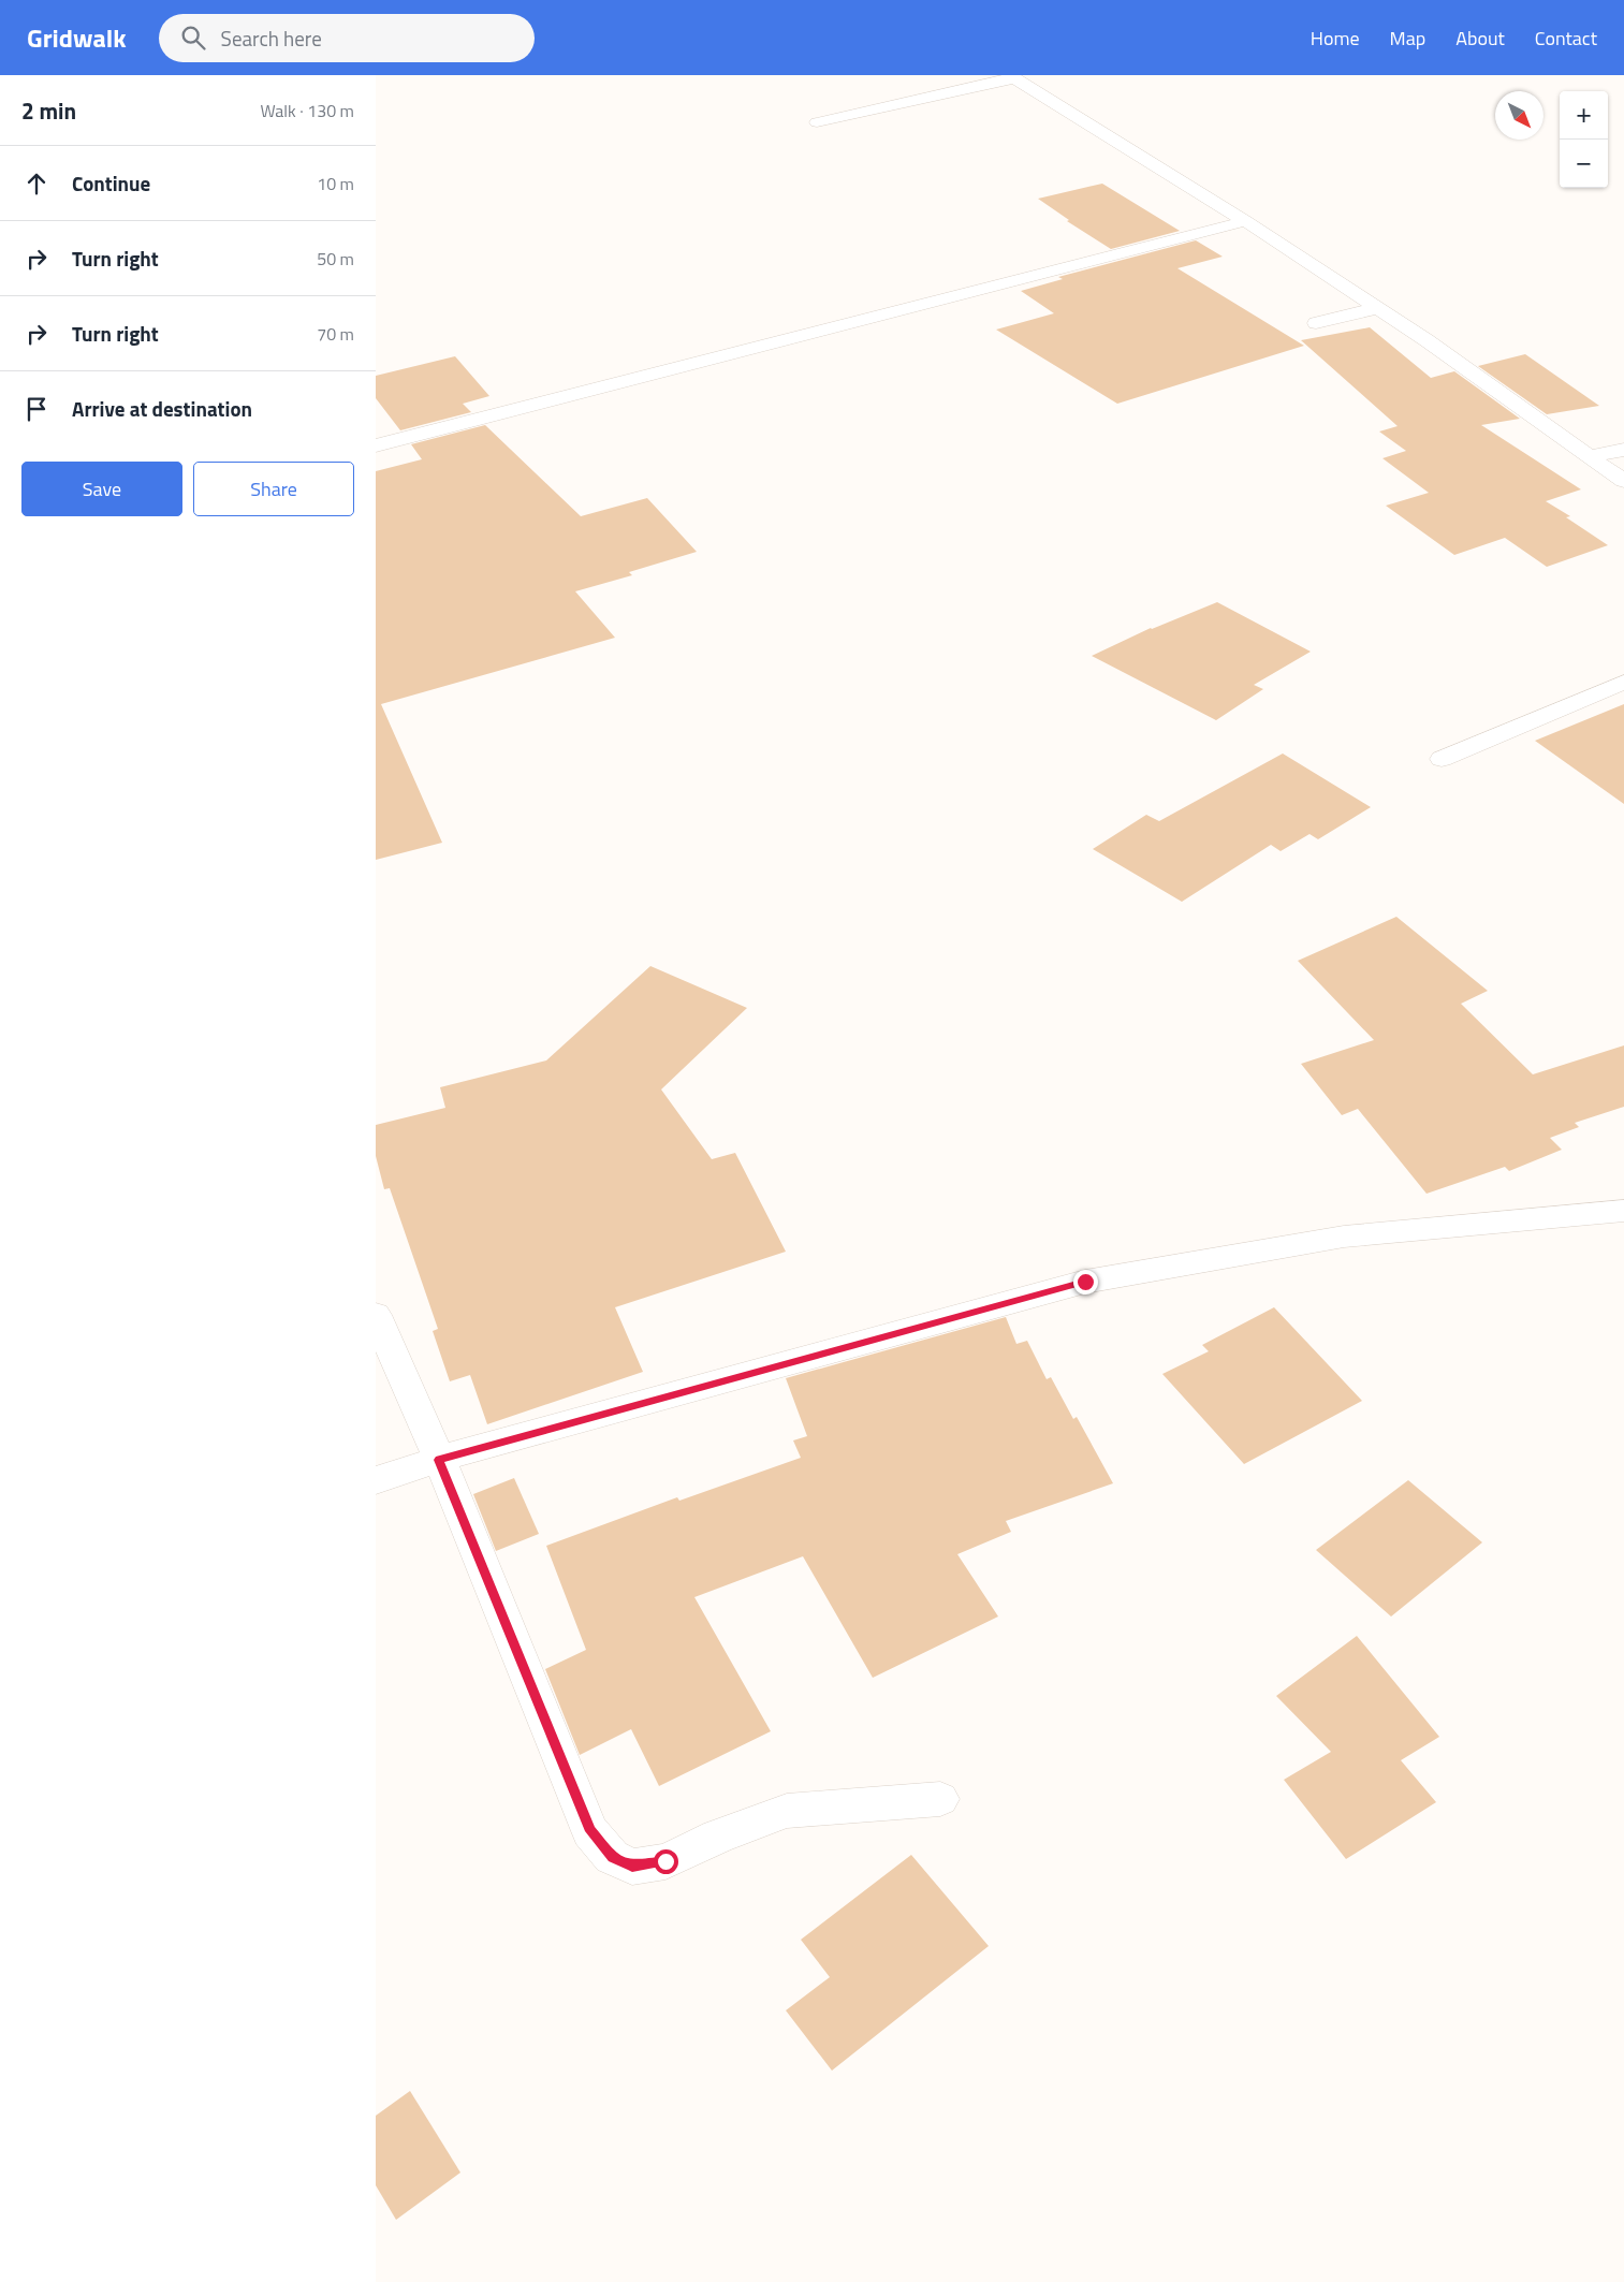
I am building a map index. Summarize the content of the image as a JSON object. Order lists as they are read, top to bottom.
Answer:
{
  "north": "bottom right",
  "page": {
    "header": "Gridwalk",
    "search": "Search here",
    "nav": [
      "Home",
      "Map",
      "About",
      "Contact"
    ],
    "heading": ["2 min", "Walk · 130 m"],
    "map_buttons": ["+", "−"],
    "list": [
      ["Continue", "10 m"],
      ["Turn right", "50 m"],
      ["Turn right", "70 m"],
      "Arrive at destination"
    ],
    "buttons": ["Save", "Share"]
  }
}
